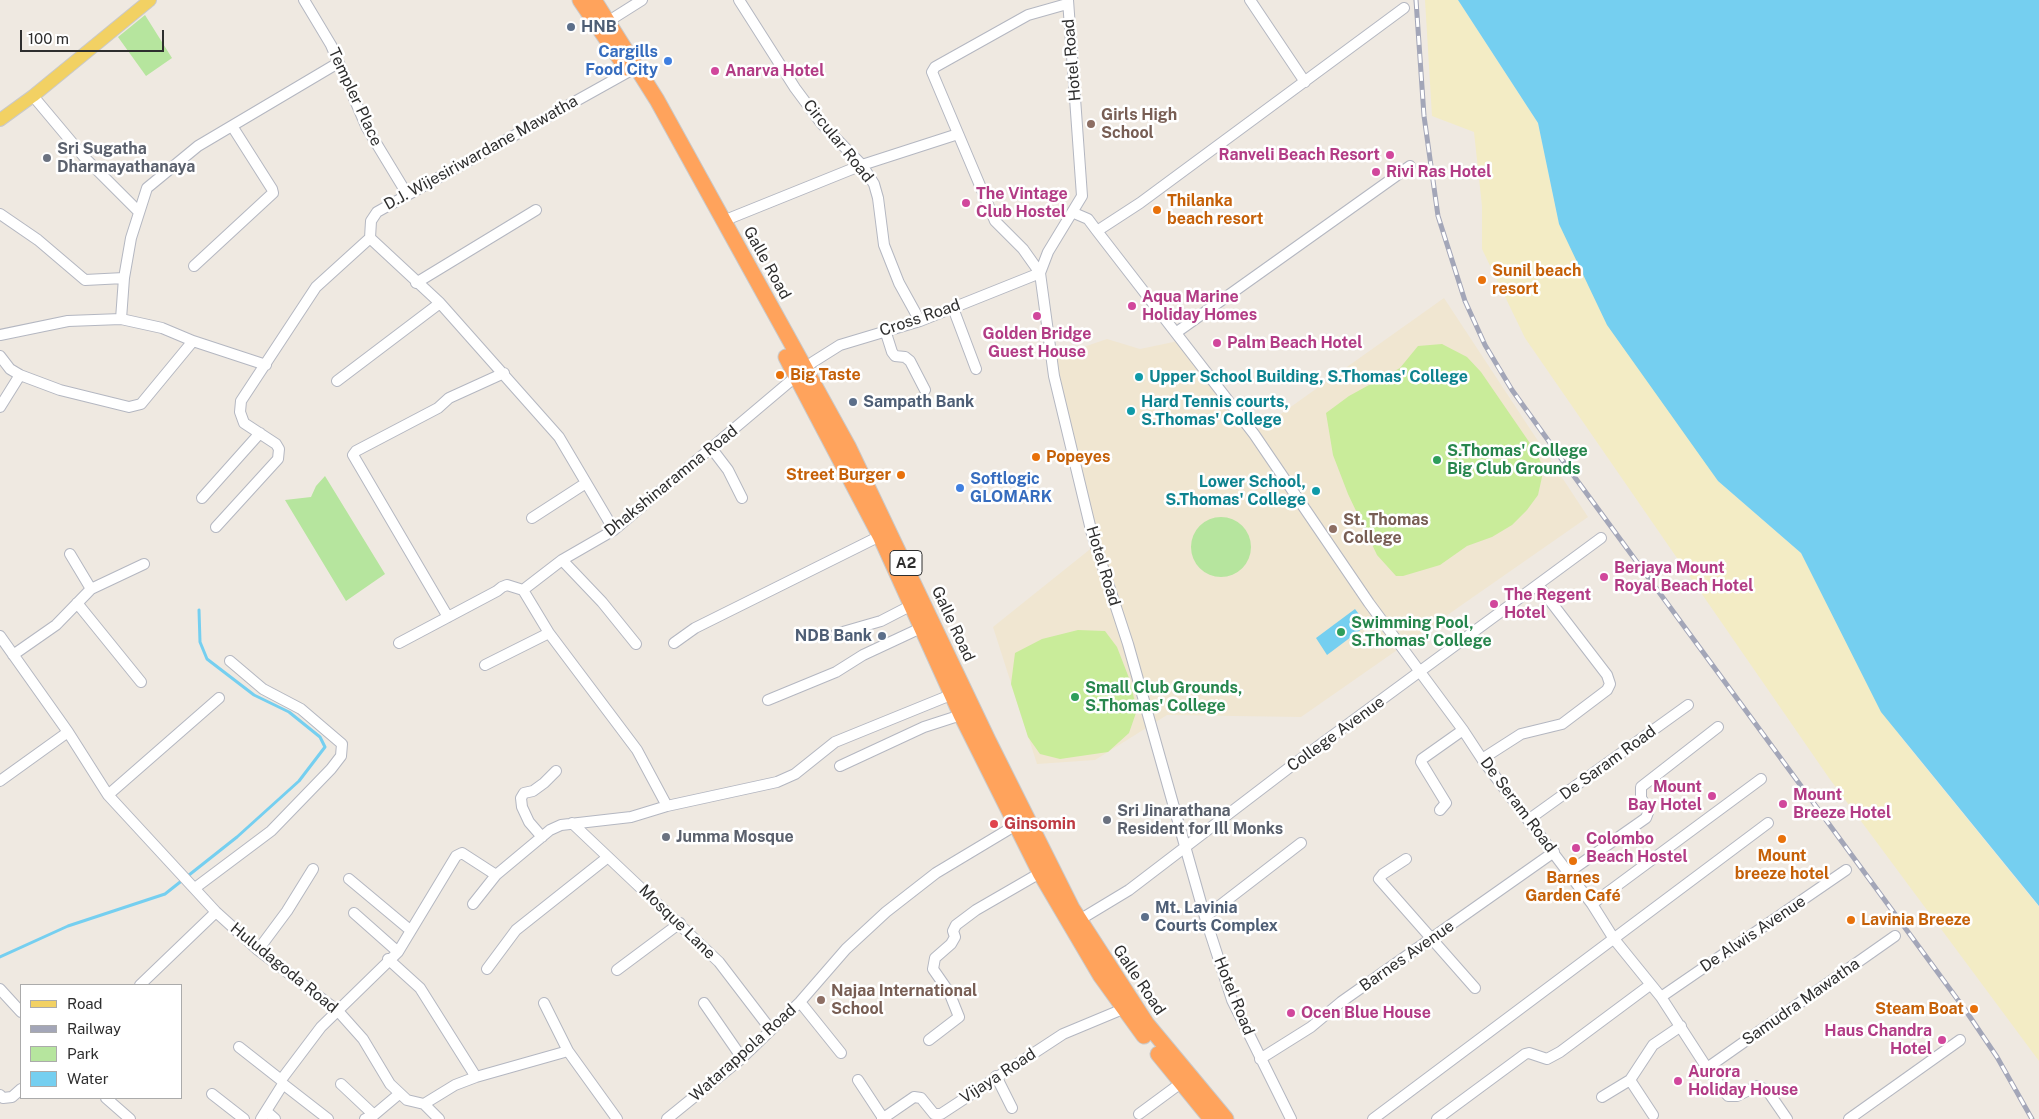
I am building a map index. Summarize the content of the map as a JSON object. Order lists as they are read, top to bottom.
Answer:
{
  "streets": {
    "highway": ["Galle Road", "A2"],
    "street": [
      "Hotel Road",
      "Templer Place",
      "Circular Road",
      "D.J. Wijesiriwardane Mawatha",
      "Cross Road",
      "Dhakshinaramna Road",
      "College Avenue",
      "De Saram Road",
      "De Seram Road",
      "Mosque Lane",
      "De Alwis Avenue",
      "Barnes Avenue",
      "Huludagoda Road",
      "Samudra Mawatha",
      "Watarappola Road",
      "Vijaya Road"
    ]
  },
  "crossings": [
    ["Hotel Road", "Cross Road"],
    ["Hotel Road", "College Avenue"],
    ["Hotel Road", "De Seram Road"],
    ["Hotel Road", "Barnes Avenue"],
    ["Templer Place", "D.J. Wijesiriwardane Mawatha"],
    ["Circular Road", "Cross Road"],
    ["D.J. Wijesiriwardane Mawatha", "Galle Road"],
    ["Galle Road", "Cross Road"],
    ["Galle Road", "Dhakshinaramna Road"],
    ["Galle Road", "College Avenue"],
    ["Galle Road", "Watarappola Road"],
    ["Galle Road", "Vijaya Road"],
    ["Cross Road", "Dhakshinaramna Road"],
    ["College Avenue", "De Seram Road"],
    ["De Saram Road", "De Seram Road"],
    ["De Seram Road", "De Alwis Avenue"],
    ["De Seram Road", "Barnes Avenue"],
    ["De Seram Road", "Samudra Mawatha"],
    ["Mosque Lane", "Watarappola Road"]
  ],
  "places": [
    "HNB",
    "Cargills Food City",
    "Anarva Hotel",
    "Girls High School",
    "Ranveli Beach Resort",
    "Sri Sugatha Dharmayathanaya",
    "Rivi Ras Hotel",
    "The Vintage Club Hostel",
    "Thilanka beach resort",
    "Sunil beach resort",
    "Aqua Marine Holiday Homes",
    "Golden Bridge Guest House",
    "Palm Beach Hotel",
    "Big Taste",
    "Upper School Building, S.Thomas' College",
    "Sampath Bank",
    "Hard Tennis courts, S.Thomas' College",
    "Popeyes",
    "S.Thomas' College Big Club Grounds",
    "Street Burger",
    "Softlogic GLOMARK",
    "Lower School, S.Thomas' College",
    "St. Thomas College",
    "Berjaya Mount Royal Beach Hotel",
    "The Regent Hotel",
    "Swimming Pool, S.Thomas' College",
    "NDB Bank",
    "Small Club Grounds, S.Thomas' College",
    "Mount Bay Hotel",
    "Mount Breeze Hotel",
    "Sri Jinarathana Resident for Ill Monks",
    "Ginsomin",
    "Jumma Mosque",
    "Mount breeze hotel",
    "Colombo Beach Hostel",
    "Barnes Garden Café",
    "Mt. Lavinia Courts Complex",
    "Lavinia Breeze",
    "Najaa International School",
    "Steam Boat",
    "Ocen Blue House",
    "Haus Chandra Hotel",
    "Aurora Holiday House"
  ],
  "legend": [
    "Road",
    "Railway",
    "Park",
    "Water"
  ],
  "scale_bar": "100 m"
}
